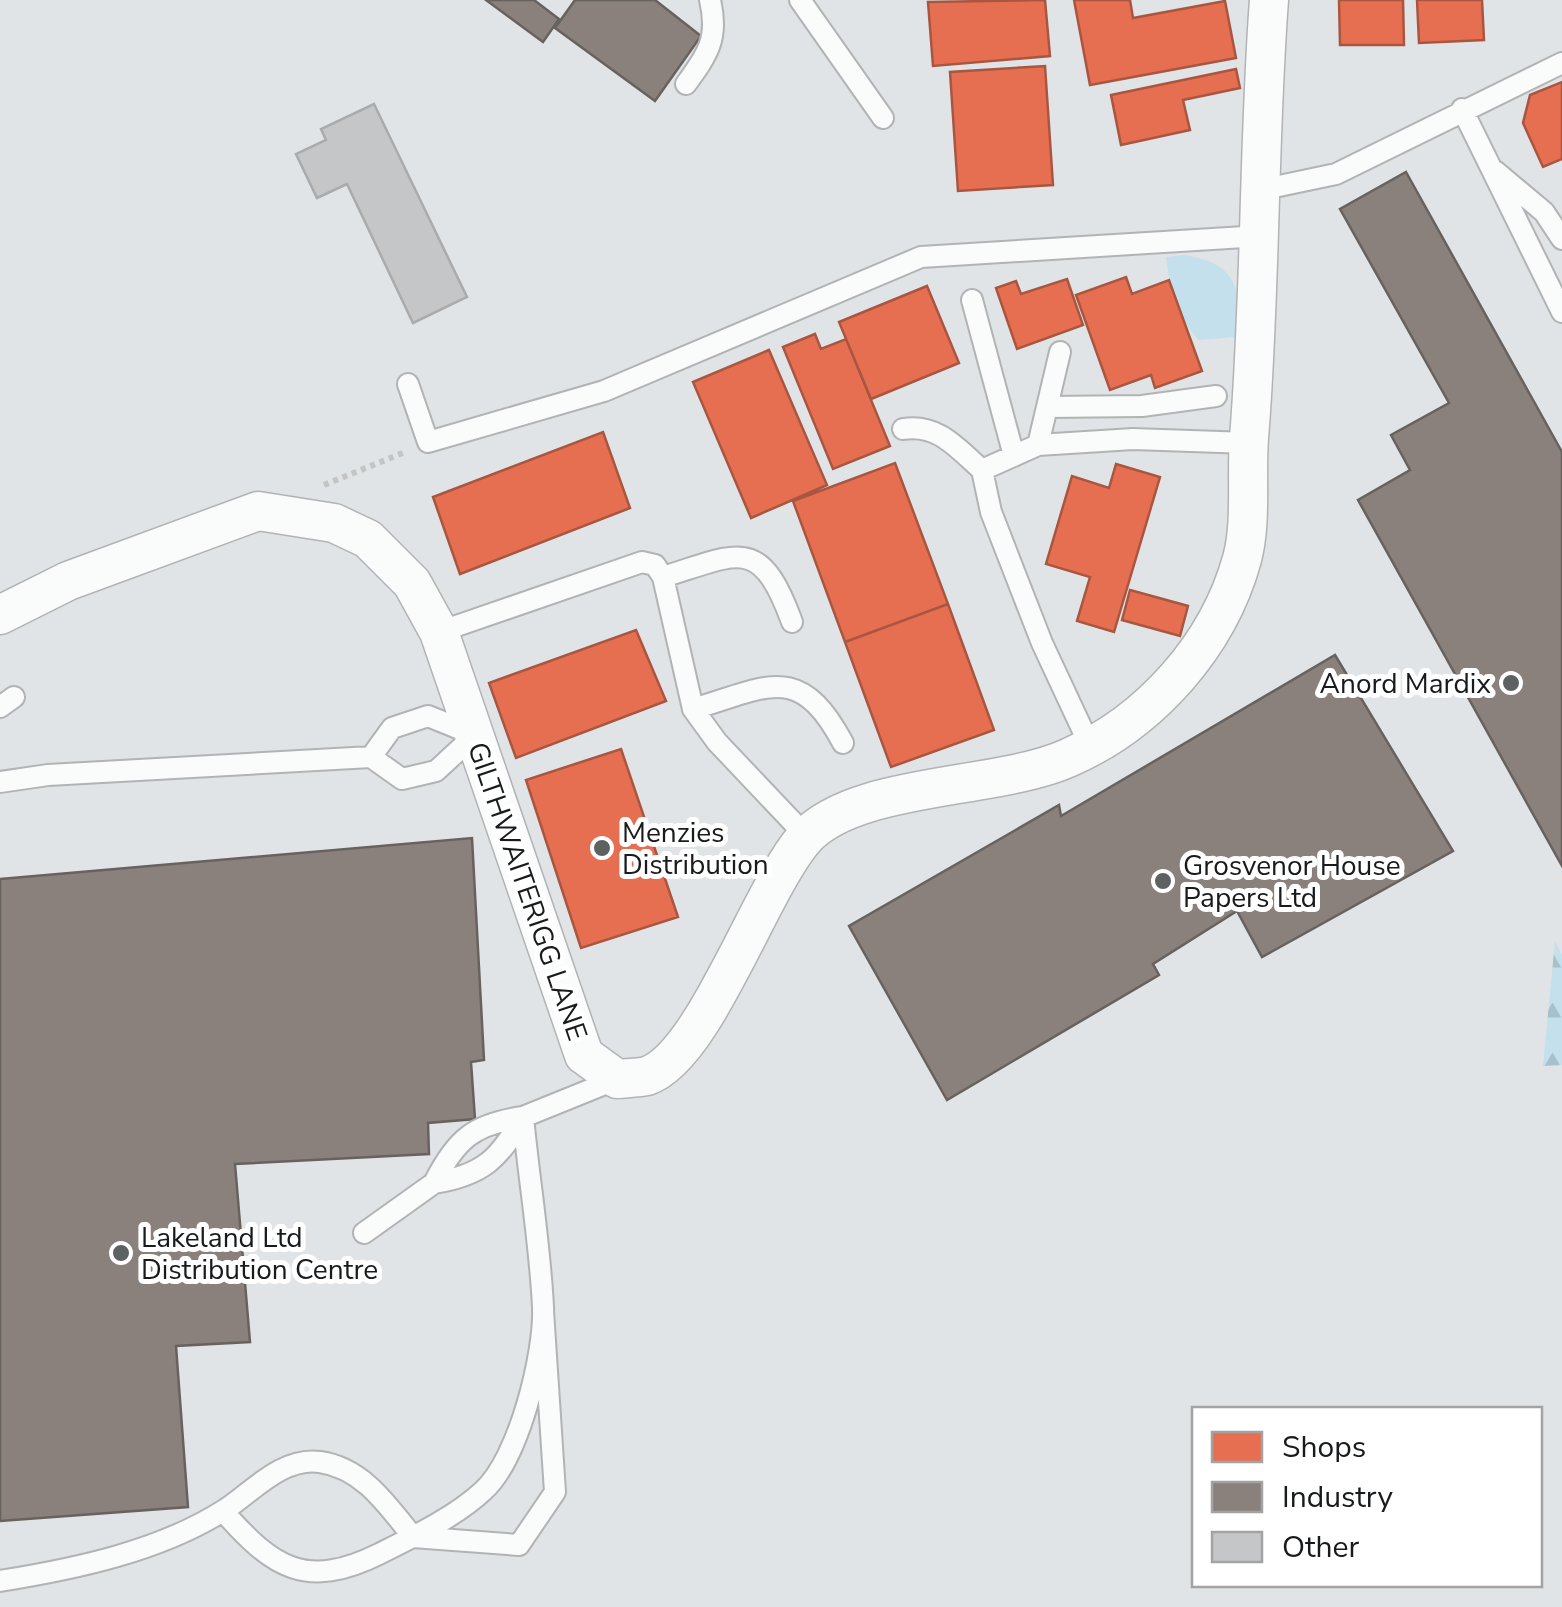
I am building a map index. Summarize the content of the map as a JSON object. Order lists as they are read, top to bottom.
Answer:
{
  "streets": {
    "street": ["GILTHWAITERIGG LANE"]
  },
  "places": [
    "Anord Mardix",
    "Menzies Distribution",
    "Grosvenor House Papers Ltd",
    "Lakeland Ltd Distribution Centre"
  ],
  "legend": ["Shops", "Industry", "Other"]
}
